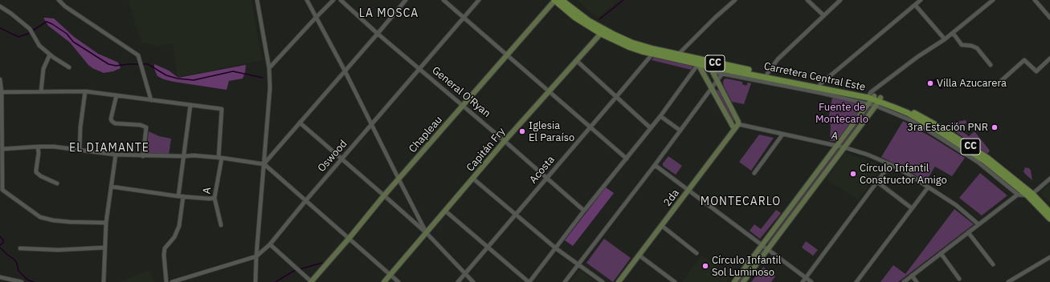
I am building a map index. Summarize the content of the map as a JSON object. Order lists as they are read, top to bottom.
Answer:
{
  "streets": {
    "main road": ["CC", "Carretera Central Este"],
    "street": [
      "General O'Ryan",
      "Chapleau",
      "A",
      "Capitán Fry",
      "Oswood",
      "Acosta",
      "2da"
    ]
  },
  "crossings": [
    ["Carretera Central Este", "Chapleau"],
    ["Carretera Central Este", "Capitán Fry"],
    ["Carretera Central Este", "Acosta"],
    ["General O'Ryan", "Chapleau"],
    ["General O'Ryan", "Capitán Fry"],
    ["General O'Ryan", "Oswood"],
    ["General O'Ryan", "Acosta"],
    ["A", "2da"]
  ],
  "districts": ["LA MOSCA", "EL DIAMANTE", "MONTECARLO"],
  "parks": ["Fuente de Montecarlo"],
  "places": [
    "Villa Azucarera",
    "3ra Estación PNR",
    "Iglesia El Paraíso",
    "Círculo Infantil Constructor Amigo",
    "Círculo Infantil Sol Luminoso"
  ]
}
